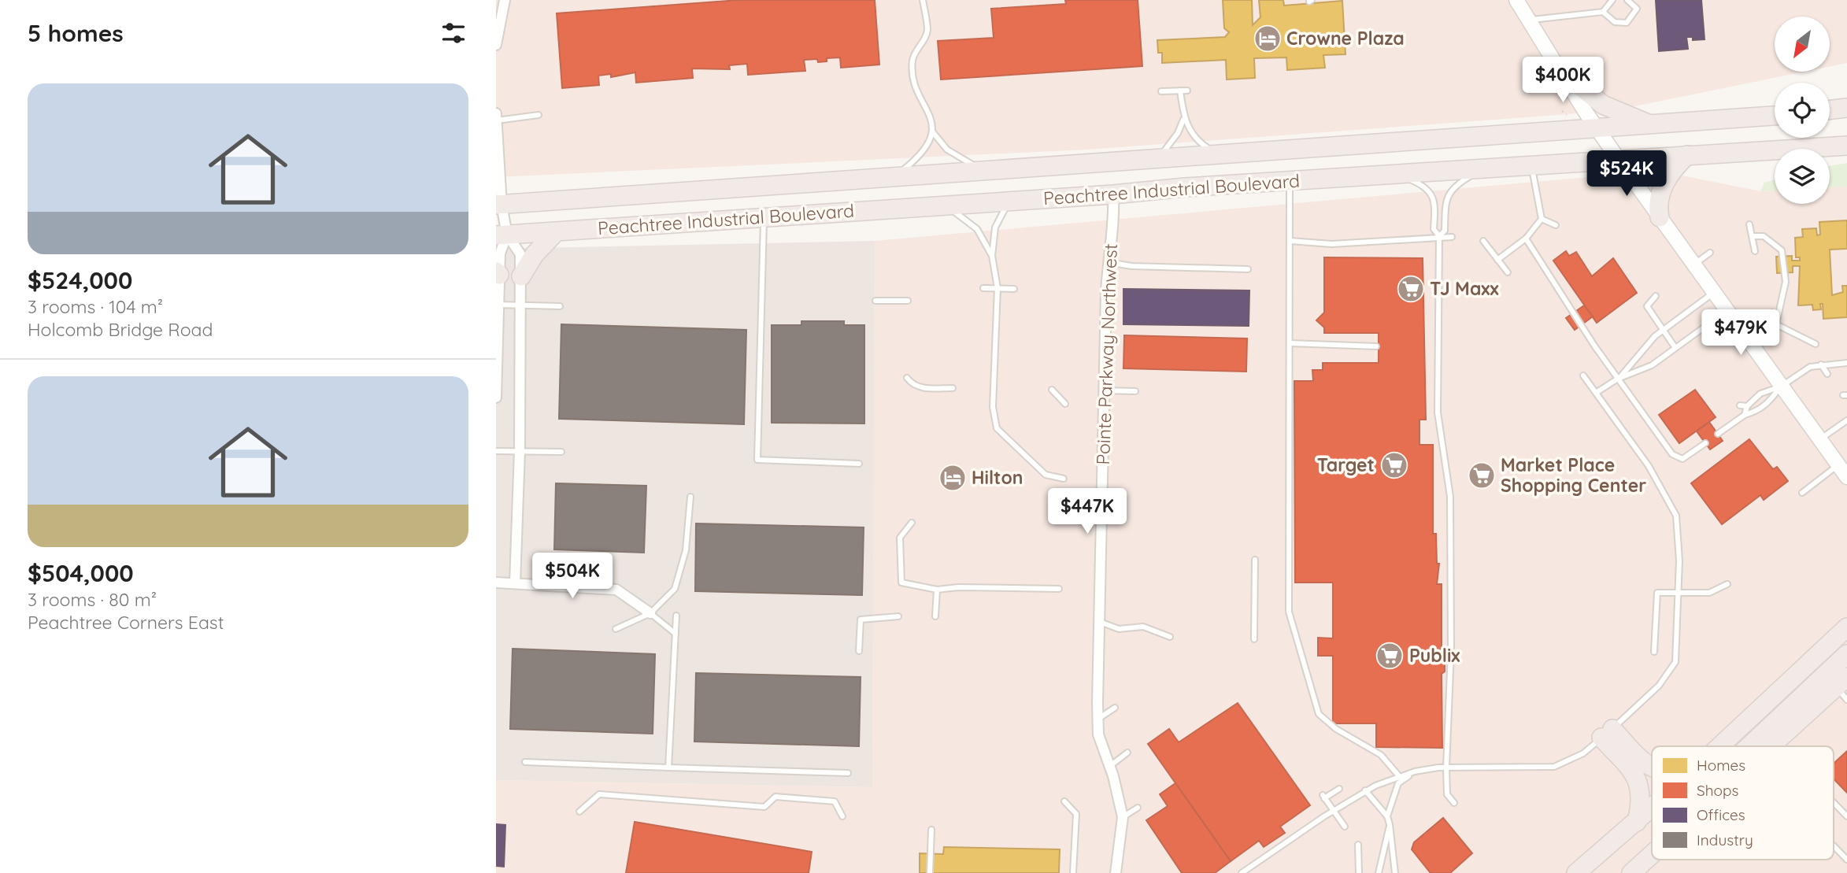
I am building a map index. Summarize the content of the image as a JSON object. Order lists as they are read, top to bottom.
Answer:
{
  "streets": {
    "highway": ["Peachtree Industrial Boulevard"],
    "street": ["Pointe Parkway Northwest"]
  },
  "crossings": [
    ["Peachtree Industrial Boulevard", "Pointe Parkway Northwest"]
  ],
  "places": {
    "hotel": ["Crowne Plaza", "Hilton"],
    "supermarket": [
      "TJ Maxx",
      "Target",
      "Market Place Shopping Center",
      "Publix"
    ]
  },
  "legend": [
    "Homes",
    "Shops",
    "Offices",
    "Industry"
  ],
  "north": "bottom left",
  "page": {
    "heading": "5 homes",
    "price": [
      "$400K",
      "$524K",
      "$479K",
      "$447K",
      "$504K"
    ],
    "list": [
      {
        "name": "$524,000",
        "note": "3 rooms · 104 m² · Holcomb Bridge Road"
      },
      {
        "name": "$504,000",
        "note": "3 rooms · 80 m² · Peachtree Corners East"
      }
    ]
  }
}
